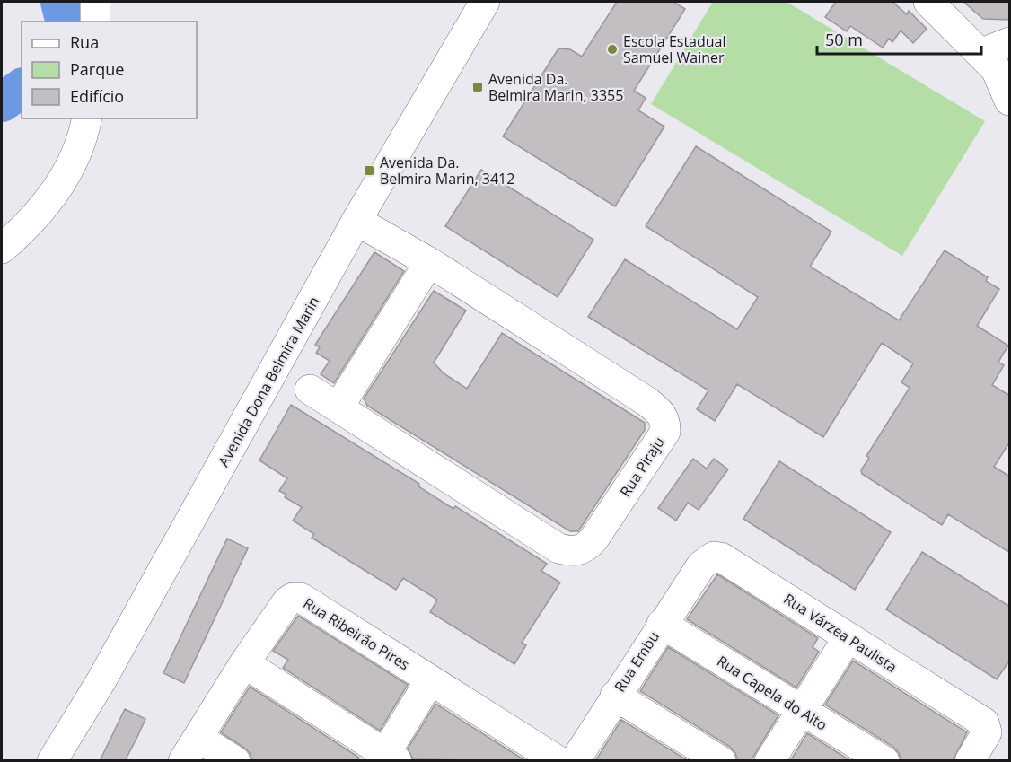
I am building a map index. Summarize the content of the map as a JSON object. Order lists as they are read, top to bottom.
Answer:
{
  "streets": {
    "street": [
      "Avenida Dona Belmira Marin",
      "Rua Piraju",
      "Rua Várzea Paulista",
      "Rua Ribeirão Pires",
      "Rua Embu",
      "Rua Capela do Alto"
    ]
  },
  "crossings": [
    ["Avenida Dona Belmira Marin", "Rua Piraju"],
    ["Rua Várzea Paulista", "Rua Embu"],
    ["Rua Embu", "Rua Capela do Alto"]
  ],
  "places": {
    "other": ["Escola Estadual Samuel Wainer"],
    "transit": ["Avenida Da. Belmira Marin, 3355", "Avenida Da. Belmira Marin, 3412"]
  },
  "legend": ["Rua", "Parque", "Edifício"],
  "scale_bar": "50 m"
}
